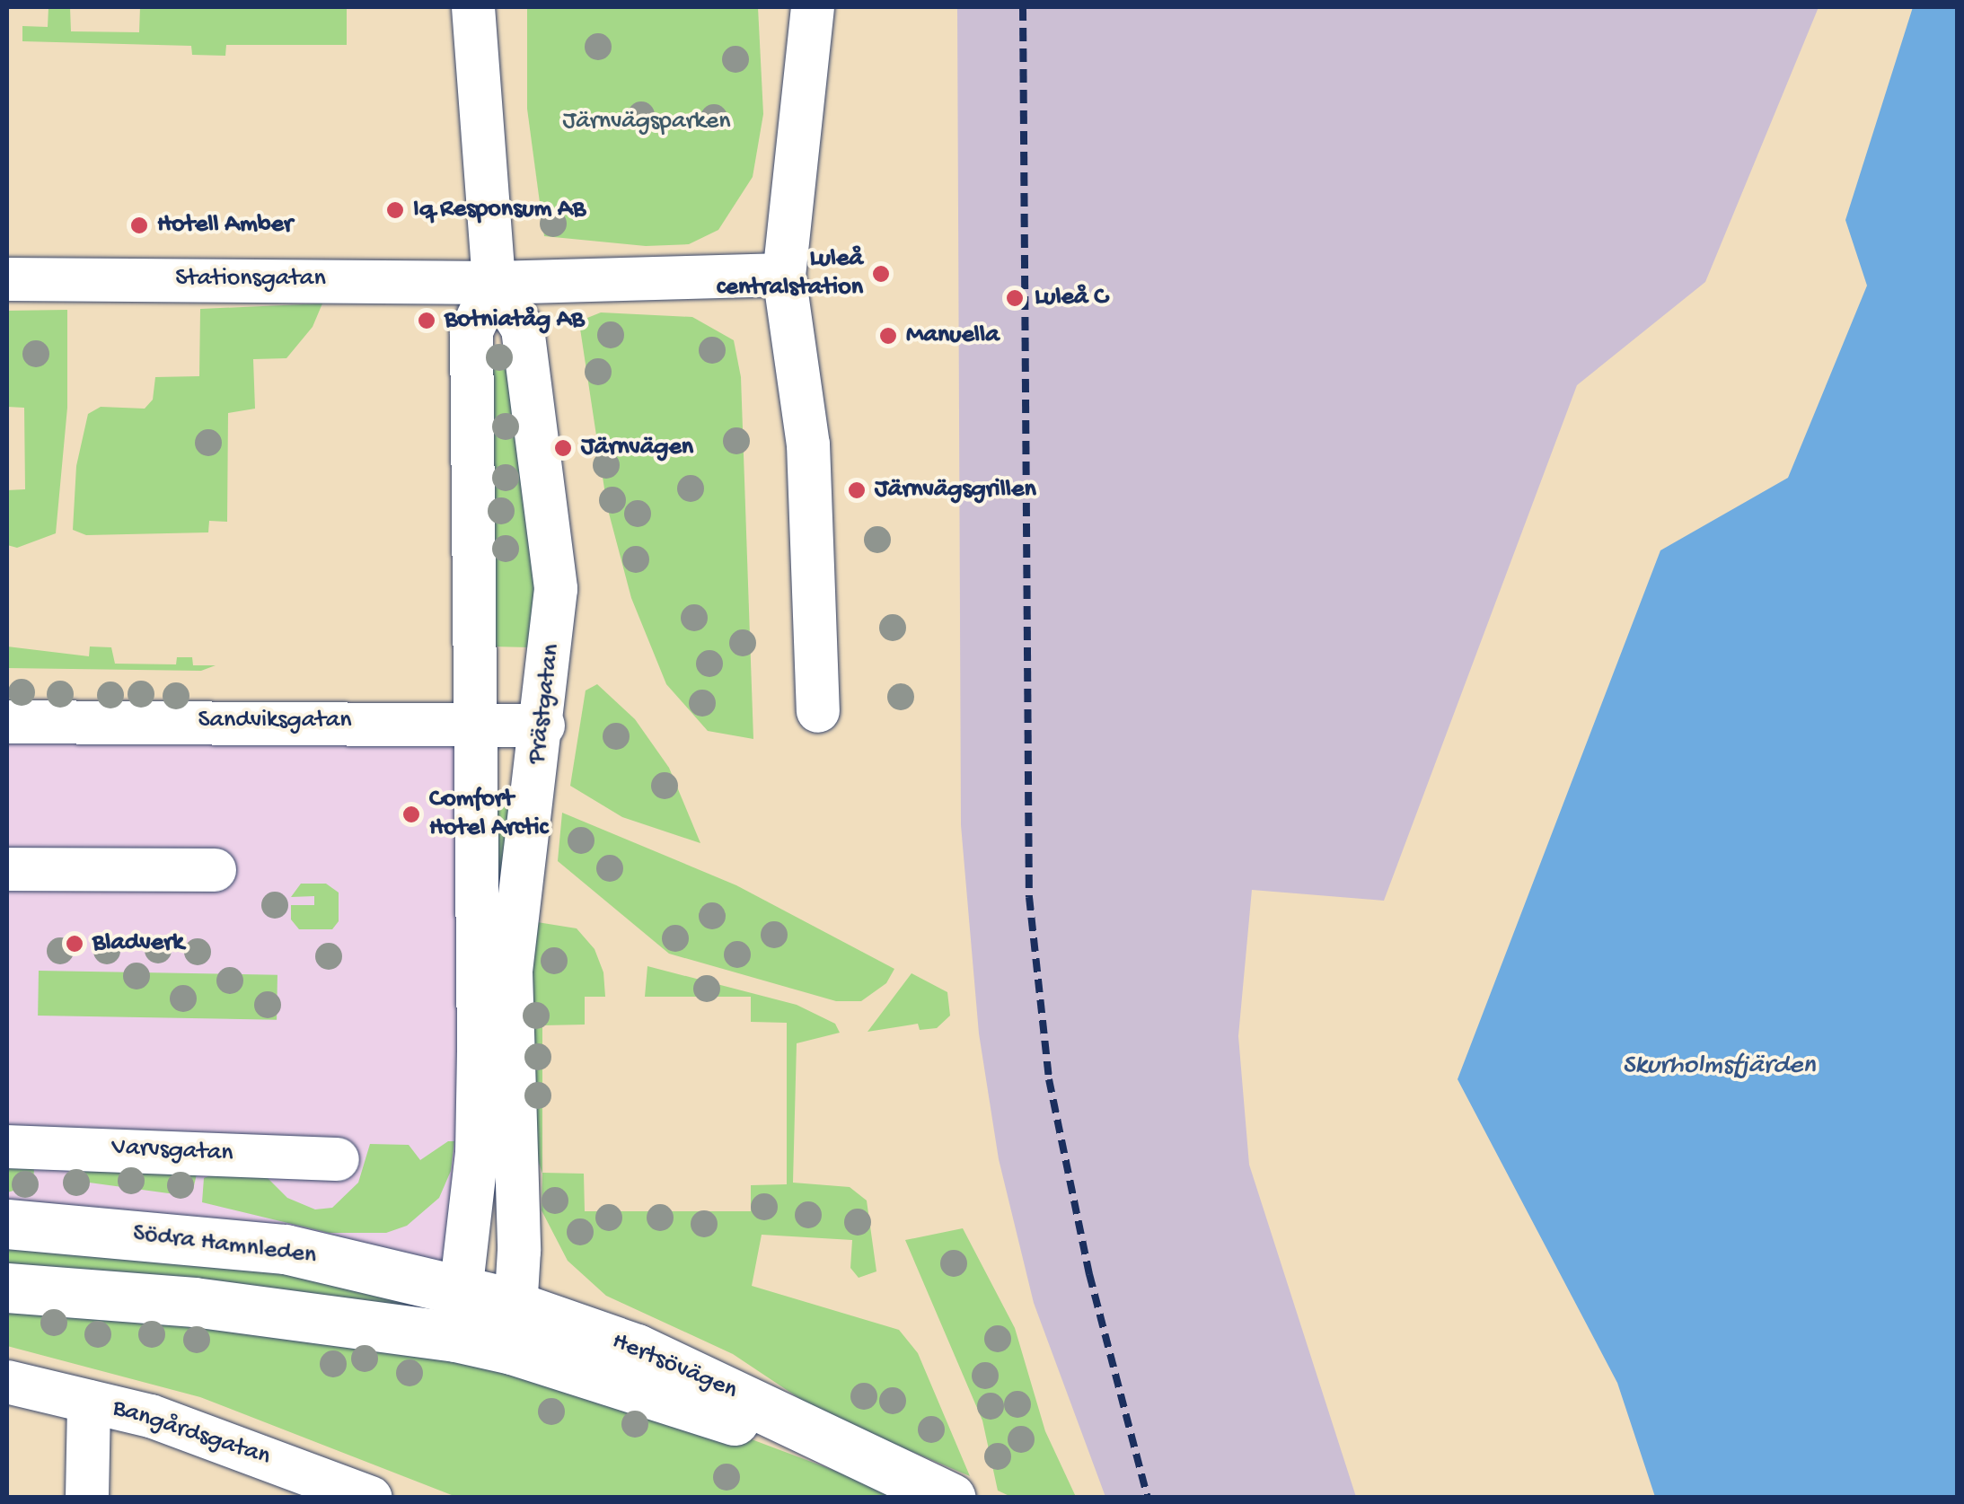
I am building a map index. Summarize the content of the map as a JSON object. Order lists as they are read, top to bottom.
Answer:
{
  "streets": {
    "main road": ["Södra Hamnleden", "Hertsövägen"],
    "street": [
      "Stationsgatan",
      "Prästgatan",
      "Sandviksgatan",
      "Varvsgatan",
      "Bangårdsgatan"
    ]
  },
  "crossings": [
    ["Stationsgatan", "Prästgatan"],
    ["Prästgatan", "Sandviksgatan"],
    ["Prästgatan", "Södra Hamnleden"],
    ["Prästgatan", "Hertsövägen"],
    ["Södra Hamnleden", "Hertsövägen"]
  ],
  "water": ["Skurholmsfjärden"],
  "parks": ["Järnvägsparken"],
  "places": [
    "Iq Responsum AB",
    "Hotell Amber",
    "Luleå centralstation",
    "Luleå C",
    "Botniatåg AB",
    "Manuella",
    "Järnvägen",
    "Järnvägsgrillen",
    "Comfort Hotel Arctic",
    "Bladverk"
  ]
}
